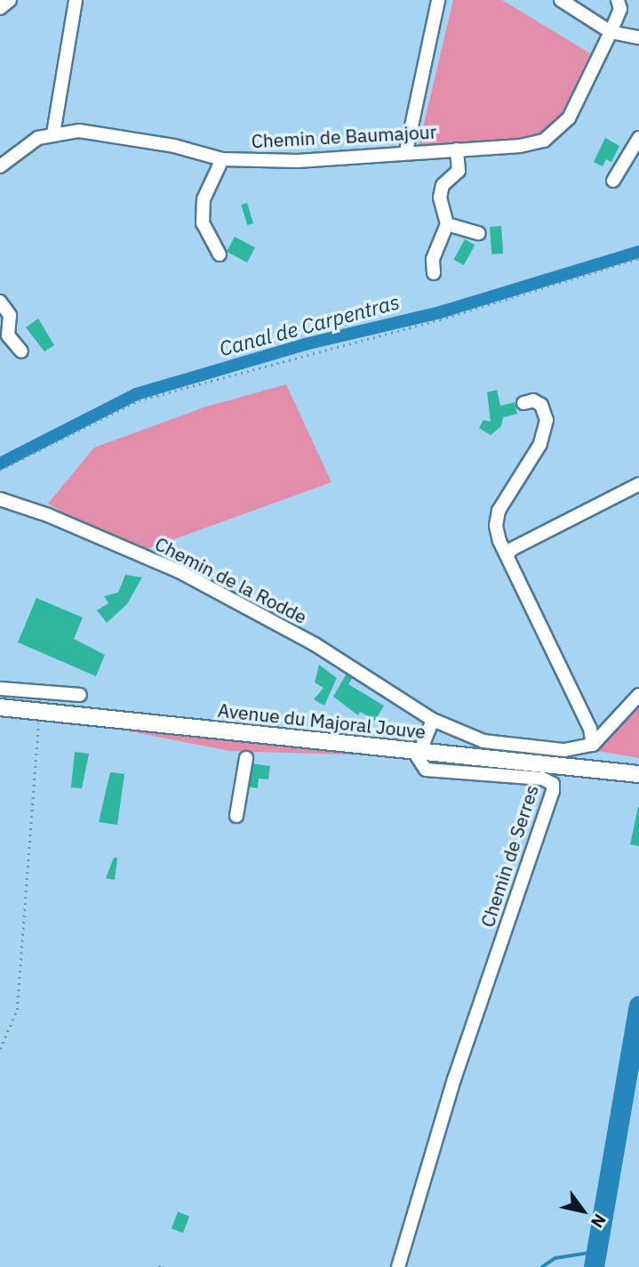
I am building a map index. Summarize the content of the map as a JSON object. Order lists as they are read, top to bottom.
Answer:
{
  "streets": {
    "main road": ["Avenue du Majoral Jouve"],
    "street": ["Chemin de Baumajour", "Chemin de la Rodde", "Chemin de Serres"]
  },
  "crossings": [
    ["Avenue du Majoral Jouve", "Chemin de Serres"]
  ],
  "water": ["Canal de Carpentras"],
  "north": "bottom right"
}
